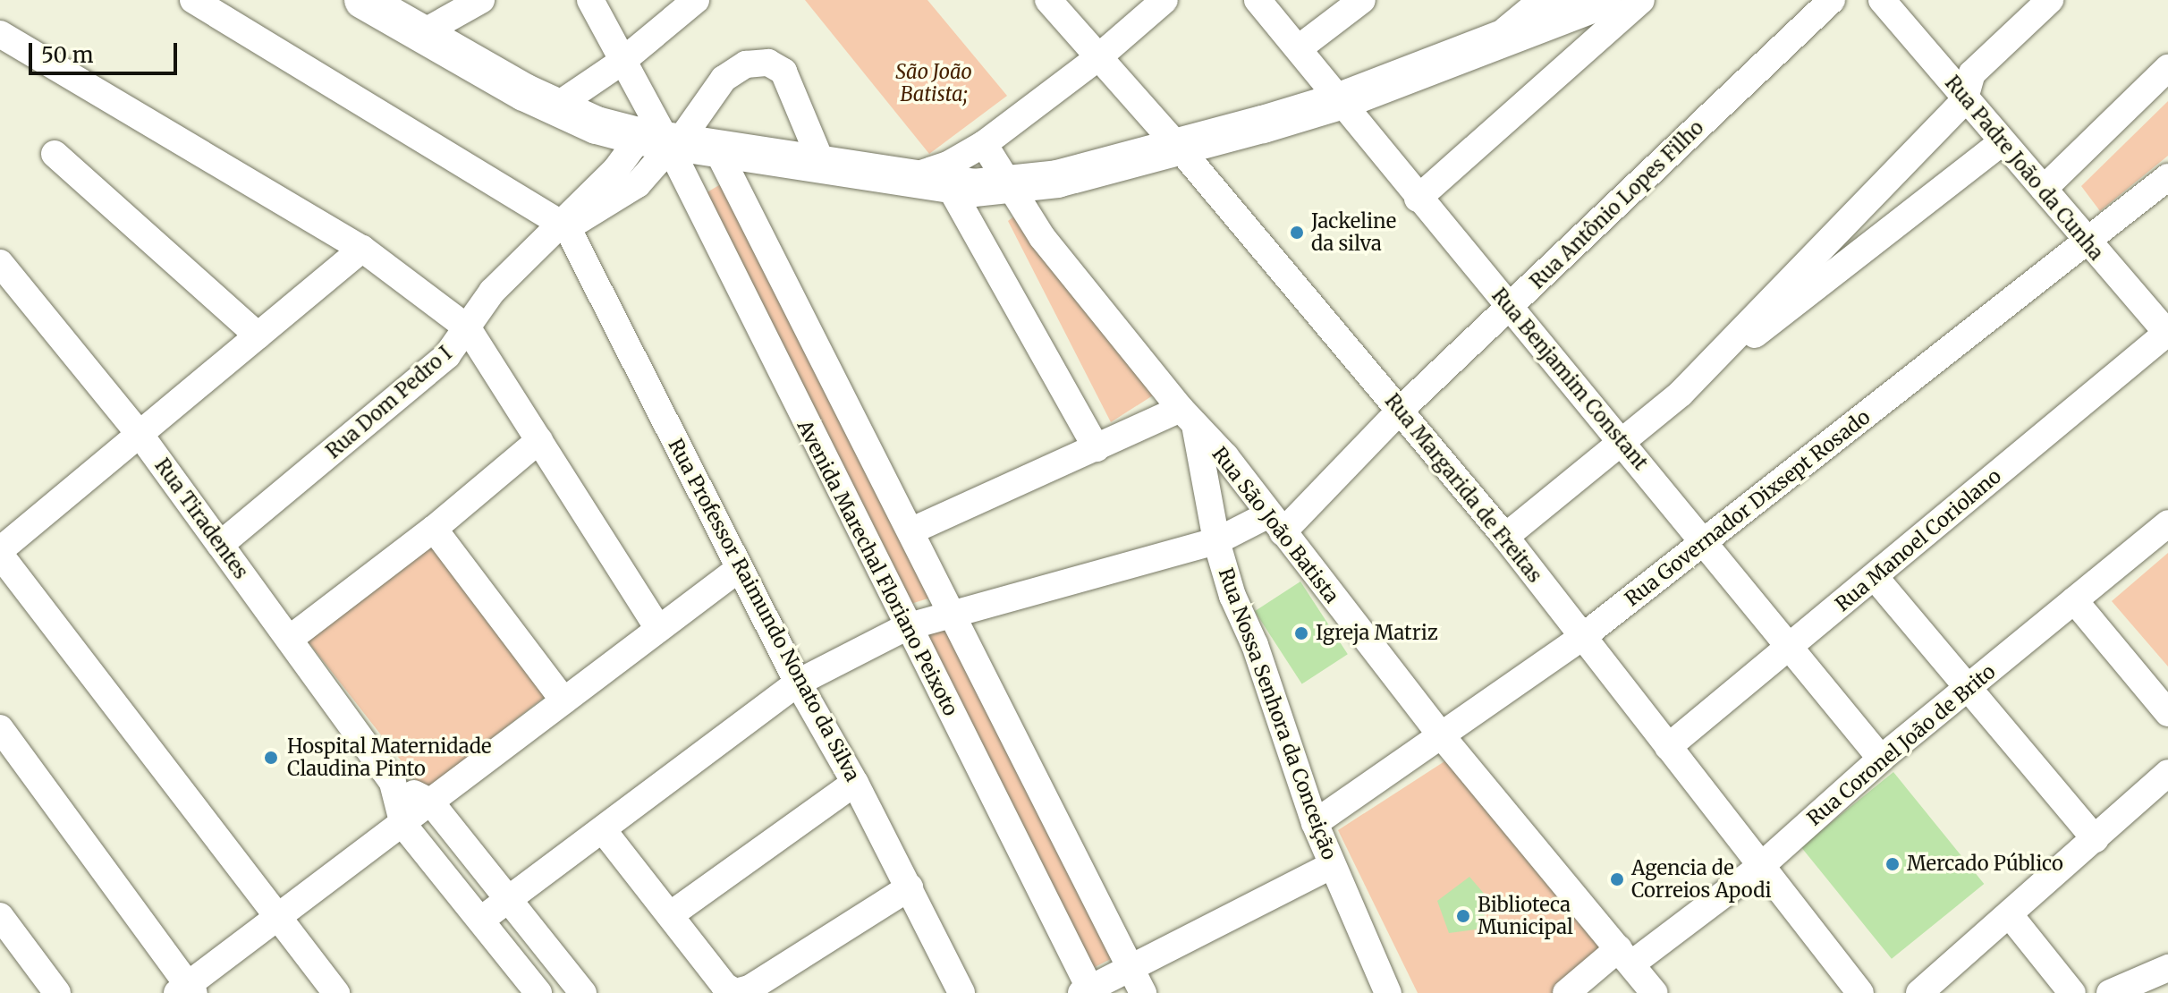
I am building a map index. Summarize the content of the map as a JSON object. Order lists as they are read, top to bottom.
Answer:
{
  "streets": {
    "street": [
      "Rua Padre João da Cunha",
      "Rua Antônio Lopes Filho",
      "Rua Benjamim Constant",
      "Rua Dom Pedro I",
      "Rua Margarida de Freitas",
      "Rua Governador Dixsept Rosado",
      "Rua Tiradentes",
      "Rua São João Batista",
      "Rua Manoel Coriolano",
      "Avenida Marechal Floriano Peixoto",
      "Rua Professor Raimundo Nonato da Silva",
      "Rua Nossa Senhora da Conceição",
      "Rua Coronel João de Brito"
    ]
  },
  "crossings": [
    ["Rua Padre João da Cunha", "Rua Governador Dixsept Rosado"],
    ["Rua Padre João da Cunha", "Rua Manoel Coriolano"],
    ["Rua Antônio Lopes Filho", "Rua Benjamim Constant"],
    ["Rua Antônio Lopes Filho", "Rua Margarida de Freitas"],
    ["Rua Antônio Lopes Filho", "Rua Tiradentes"],
    ["Rua Antônio Lopes Filho", "Rua São João Batista"],
    ["Rua Antônio Lopes Filho", "Avenida Marechal Floriano Peixoto"],
    ["Rua Antônio Lopes Filho", "Rua Professor Raimundo Nonato da Silva"],
    ["Rua Antônio Lopes Filho", "Rua Nossa Senhora da Conceição"],
    ["Rua Benjamim Constant", "Rua Governador Dixsept Rosado"],
    ["Rua Benjamim Constant", "Rua Manoel Coriolano"],
    ["Rua Benjamim Constant", "Rua Coronel João de Brito"],
    ["Rua Dom Pedro I", "Rua Tiradentes"],
    ["Rua Dom Pedro I", "Avenida Marechal Floriano Peixoto"],
    ["Rua Dom Pedro I", "Rua Professor Raimundo Nonato da Silva"],
    ["Rua Margarida de Freitas", "Rua Governador Dixsept Rosado"],
    ["Rua Margarida de Freitas", "Rua Manoel Coriolano"],
    ["Rua Margarida de Freitas", "Rua Coronel João de Brito"],
    ["Rua Governador Dixsept Rosado", "Rua São João Batista"],
    ["Rua Governador Dixsept Rosado", "Rua Nossa Senhora da Conceição"],
    ["Rua São João Batista", "Rua Nossa Senhora da Conceição"],
    ["Rua São João Batista", "Rua Coronel João de Brito"]
  ],
  "parks": ["São João Batista;"],
  "places": [
    "Jackeline da silva",
    "Igreja Matriz",
    "Hospital Maternidade Claudina Pinto",
    "Mercado Público",
    "Agencia de Correios Apodi",
    "Biblioteca Municipal"
  ],
  "scale_bar": "50 m"
}
